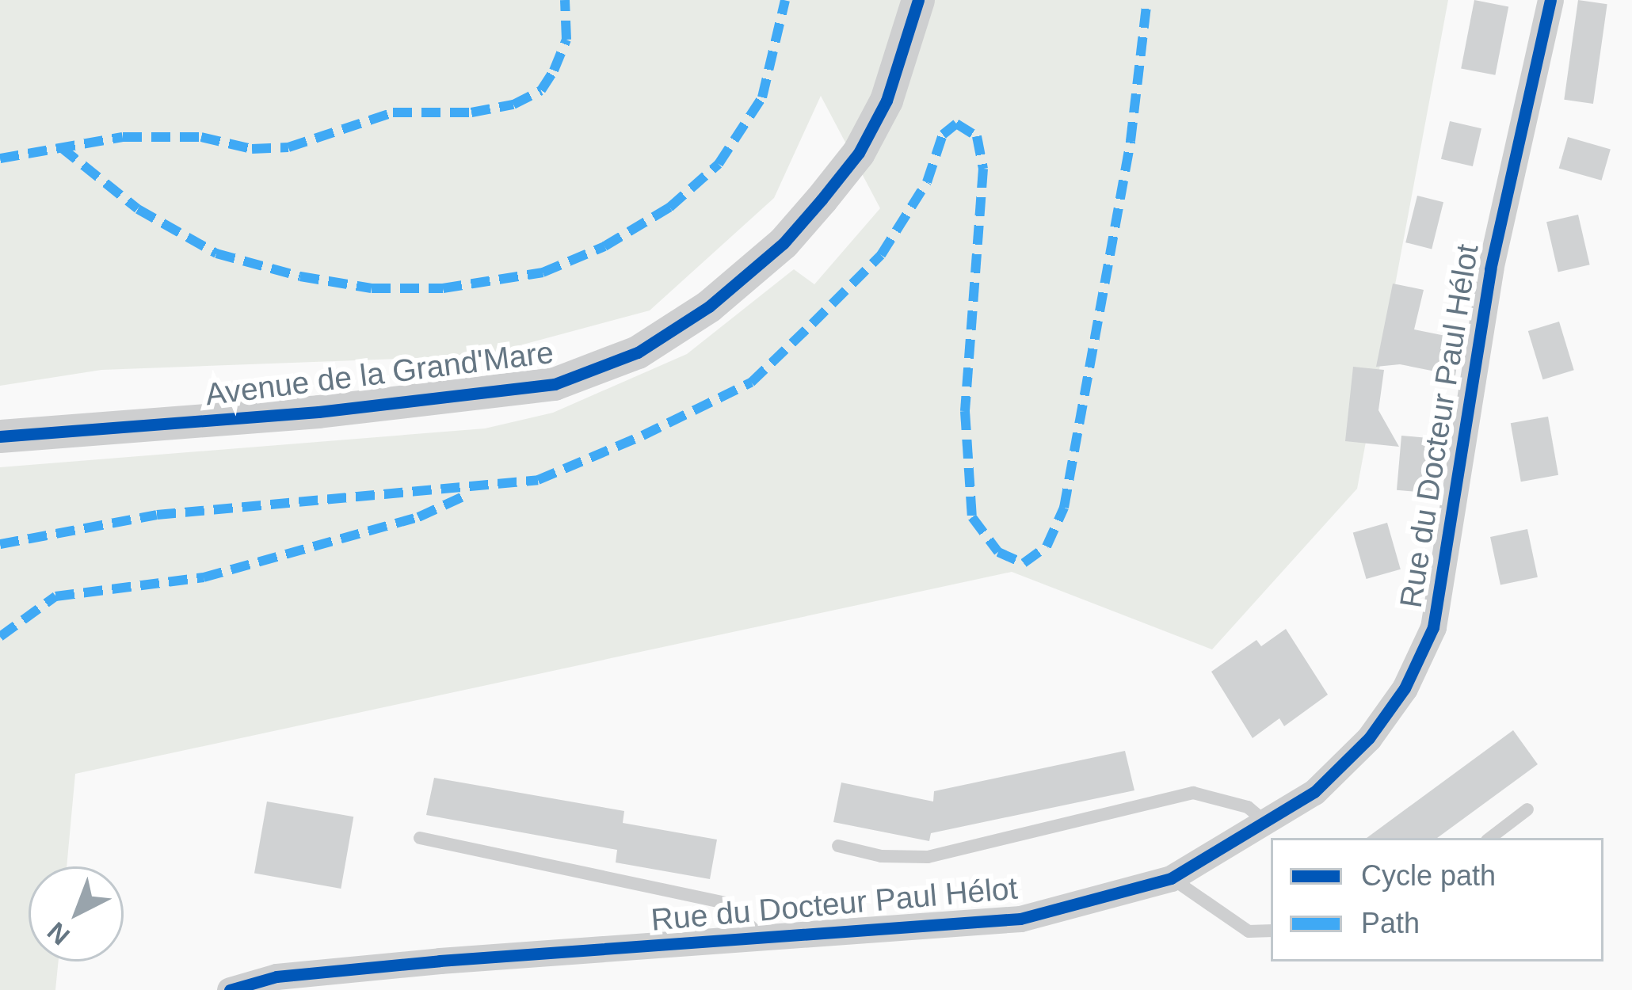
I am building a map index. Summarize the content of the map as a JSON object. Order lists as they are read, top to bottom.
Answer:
{
  "streets": {
    "street": ["Avenue de la Grand'Mare", "Rue du Docteur Paul Hélot"]
  },
  "legend": ["Cycle path", "Path"],
  "north": "bottom left"
}
